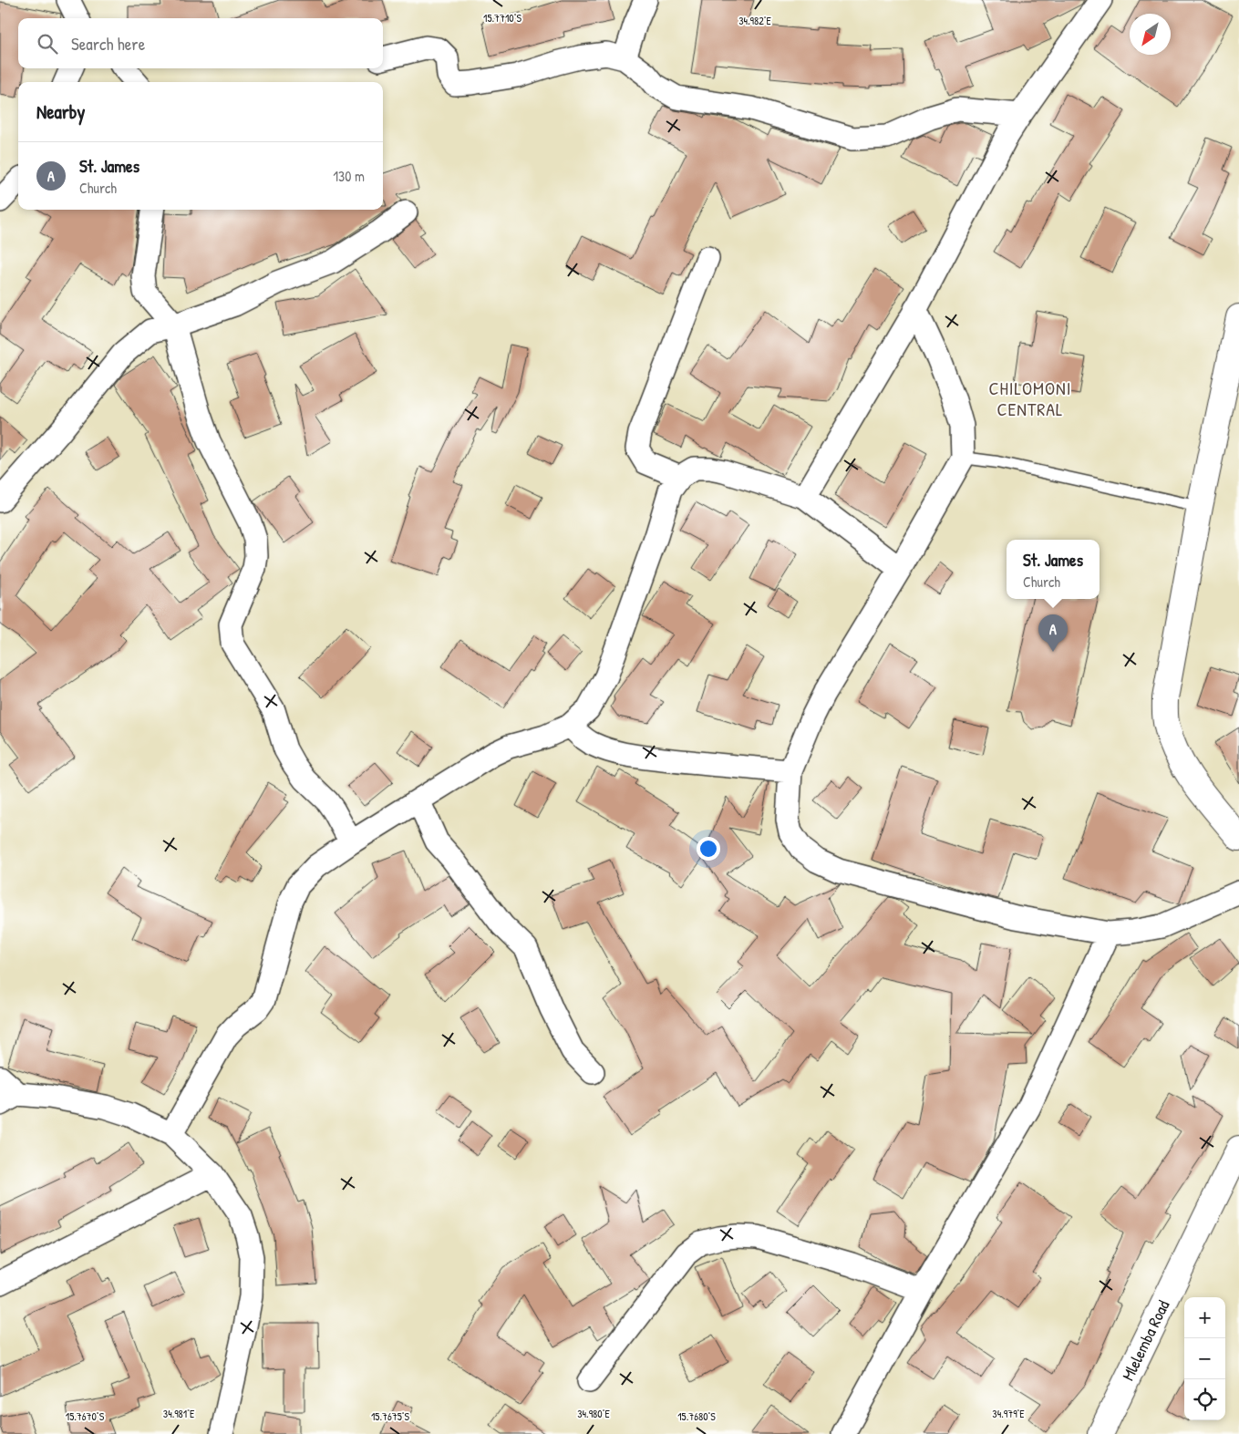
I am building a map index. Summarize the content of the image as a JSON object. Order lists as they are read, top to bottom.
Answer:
{
  "streets": {
    "street": ["Mlelemba Road"]
  },
  "districts": ["CHILOMONI CENTRAL"],
  "north": "bottom left",
  "page": {
    "search": "Search here",
    "heading": "Nearby",
    "list": [
      {
        "mark": "A",
        "name": "St. James",
        "note": "Church",
        "value": "130 m"
      }
    ],
    "popup": ["St. James", "Church"],
    "pins": "A",
    "map_buttons": ["+", "−"]
  },
  "coordinates": [
    "15.7710°S",
    "34.982°E",
    "34.981°E",
    "34.980°E",
    "34.979°E",
    "15.7670°S",
    "15.7675°S",
    "15.7680°S"
  ]
}
